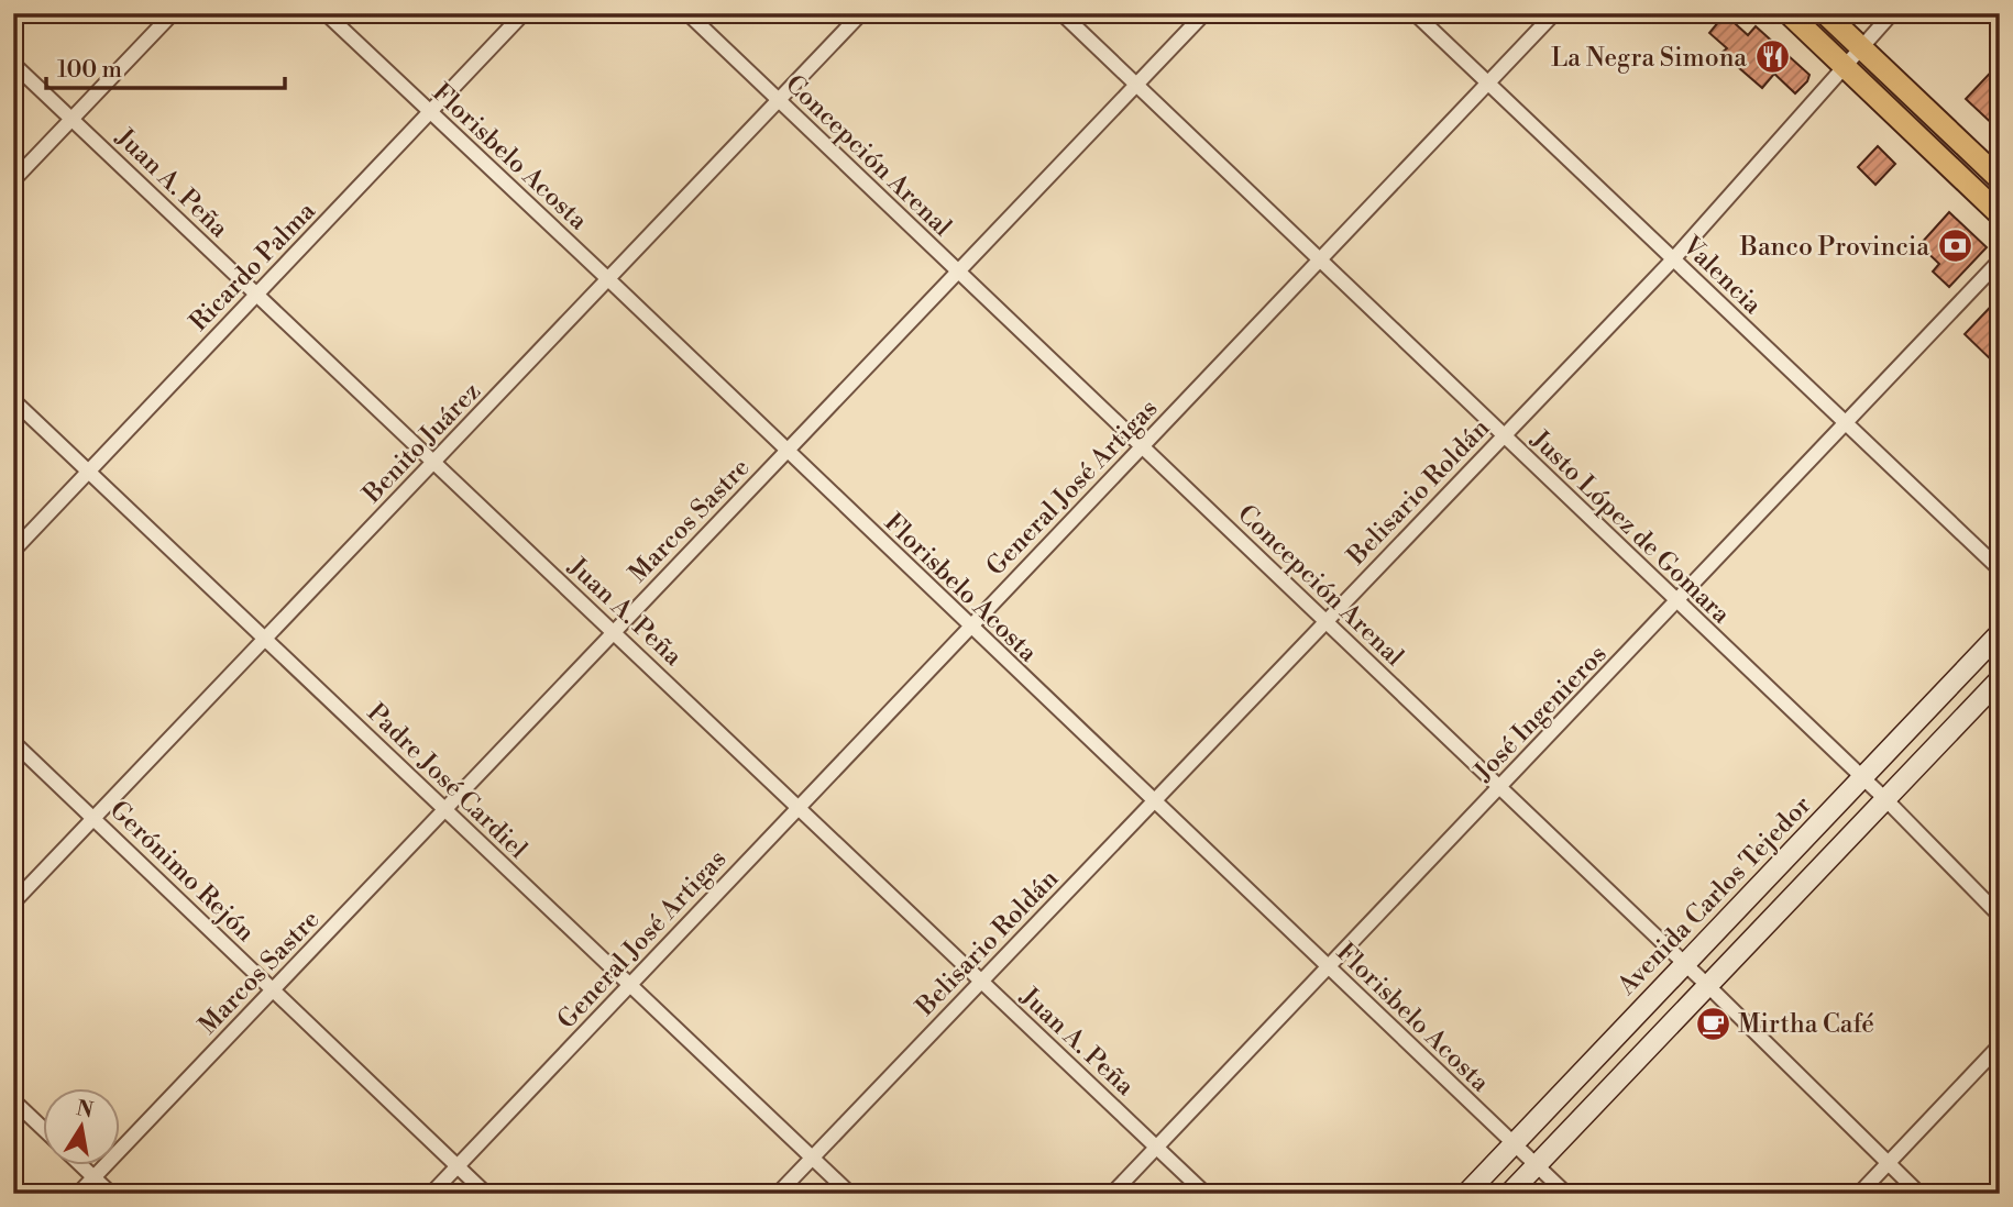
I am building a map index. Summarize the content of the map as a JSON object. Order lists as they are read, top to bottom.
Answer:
{
  "streets": {
    "main road": ["Avenida Carlos Tejedor"],
    "street": [
      "Concepción Arenal",
      "Florisbelo Acosta",
      "Juan A. Peña",
      "Ricardo Palma",
      "Valencia",
      "Benito Juárez",
      "General José Artigas",
      "Belisario Roldán",
      "Marcos Sastre",
      "Justo López de Gomara",
      "José Ingenieros",
      "Padre José Cardiel",
      "Gerónimo Rejón"
    ]
  },
  "crossings": [
    ["Concepción Arenal", "Benito Juárez"],
    ["Concepción Arenal", "General José Artigas"],
    ["Concepción Arenal", "Belisario Roldán"],
    ["Concepción Arenal", "Marcos Sastre"],
    ["Concepción Arenal", "José Ingenieros"],
    ["Concepción Arenal", "Avenida Carlos Tejedor"],
    ["Florisbelo Acosta", "Ricardo Palma"],
    ["Florisbelo Acosta", "Benito Juárez"],
    ["Florisbelo Acosta", "General José Artigas"],
    ["Florisbelo Acosta", "Belisario Roldán"],
    ["Florisbelo Acosta", "Marcos Sastre"],
    ["Florisbelo Acosta", "José Ingenieros"],
    ["Florisbelo Acosta", "Avenida Carlos Tejedor"],
    ["Juan A. Peña", "Ricardo Palma"],
    ["Juan A. Peña", "Benito Juárez"],
    ["Juan A. Peña", "General José Artigas"],
    ["Juan A. Peña", "Belisario Roldán"],
    ["Juan A. Peña", "Marcos Sastre"],
    ["Juan A. Peña", "José Ingenieros"],
    ["Ricardo Palma", "Padre José Cardiel"],
    ["Valencia", "General José Artigas"],
    ["Valencia", "Belisario Roldán"],
    ["Valencia", "José Ingenieros"],
    ["Benito Juárez", "Padre José Cardiel"],
    ["Benito Juárez", "Gerónimo Rejón"],
    ["General José Artigas", "Justo López de Gomara"],
    ["General José Artigas", "Padre José Cardiel"],
    ["General José Artigas", "Gerónimo Rejón"],
    ["Belisario Roldán", "Justo López de Gomara"],
    ["Belisario Roldán", "Padre José Cardiel"],
    ["Marcos Sastre", "Justo López de Gomara"],
    ["Marcos Sastre", "Padre José Cardiel"],
    ["Marcos Sastre", "Gerónimo Rejón"],
    ["Justo López de Gomara", "José Ingenieros"],
    ["Justo López de Gomara", "Avenida Carlos Tejedor"]
  ],
  "places": {
    "restaurant": ["La Negra Simona"],
    "bank": ["Banco Provincia"],
    "cafe": ["Mirtha Café"]
  },
  "scale_bar": "100 m",
  "north": "top"
}
